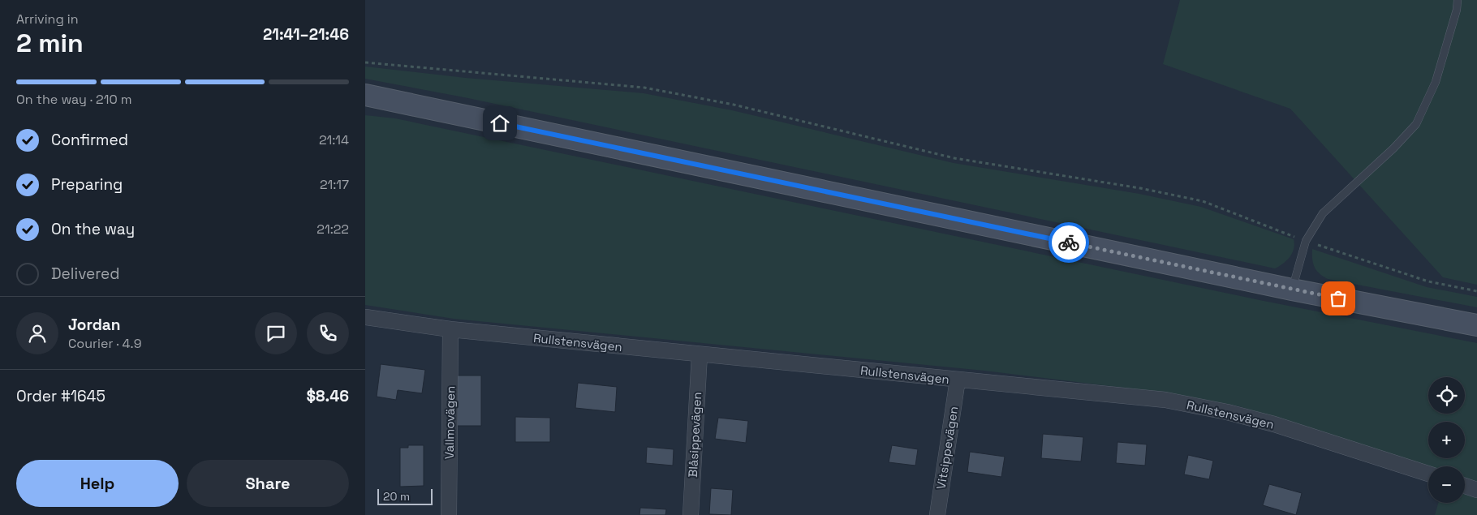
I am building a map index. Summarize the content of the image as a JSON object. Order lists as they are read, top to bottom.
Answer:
{
  "streets": {
    "street": [
      "Rullstensvägen",
      "Vallmovägen",
      "Blåsippevägen",
      "Vitsippevägen"
    ]
  },
  "crossings": [
    ["Rullstensvägen", "Vallmovägen"],
    ["Rullstensvägen", "Blåsippevägen"],
    ["Rullstensvägen", "Vitsippevägen"]
  ],
  "scale_bar": "20 m",
  "page": {
    "heading": ["2 min", "Arriving in", "21:41–21:46"],
    "panel": [
      "Jordan",
      "Courier · 4.9",
      "Order #1645",
      "$8.46"
    ],
    "bar": "On the way · 210 m",
    "list": [
      ["Confirmed", "21:14"],
      ["Preparing", "21:17"],
      ["On the way", "21:22"],
      "Delivered"
    ],
    "map_buttons": ["+", "−"],
    "buttons": ["Help", "Share"],
    "scale": "20 m"
  }
}
